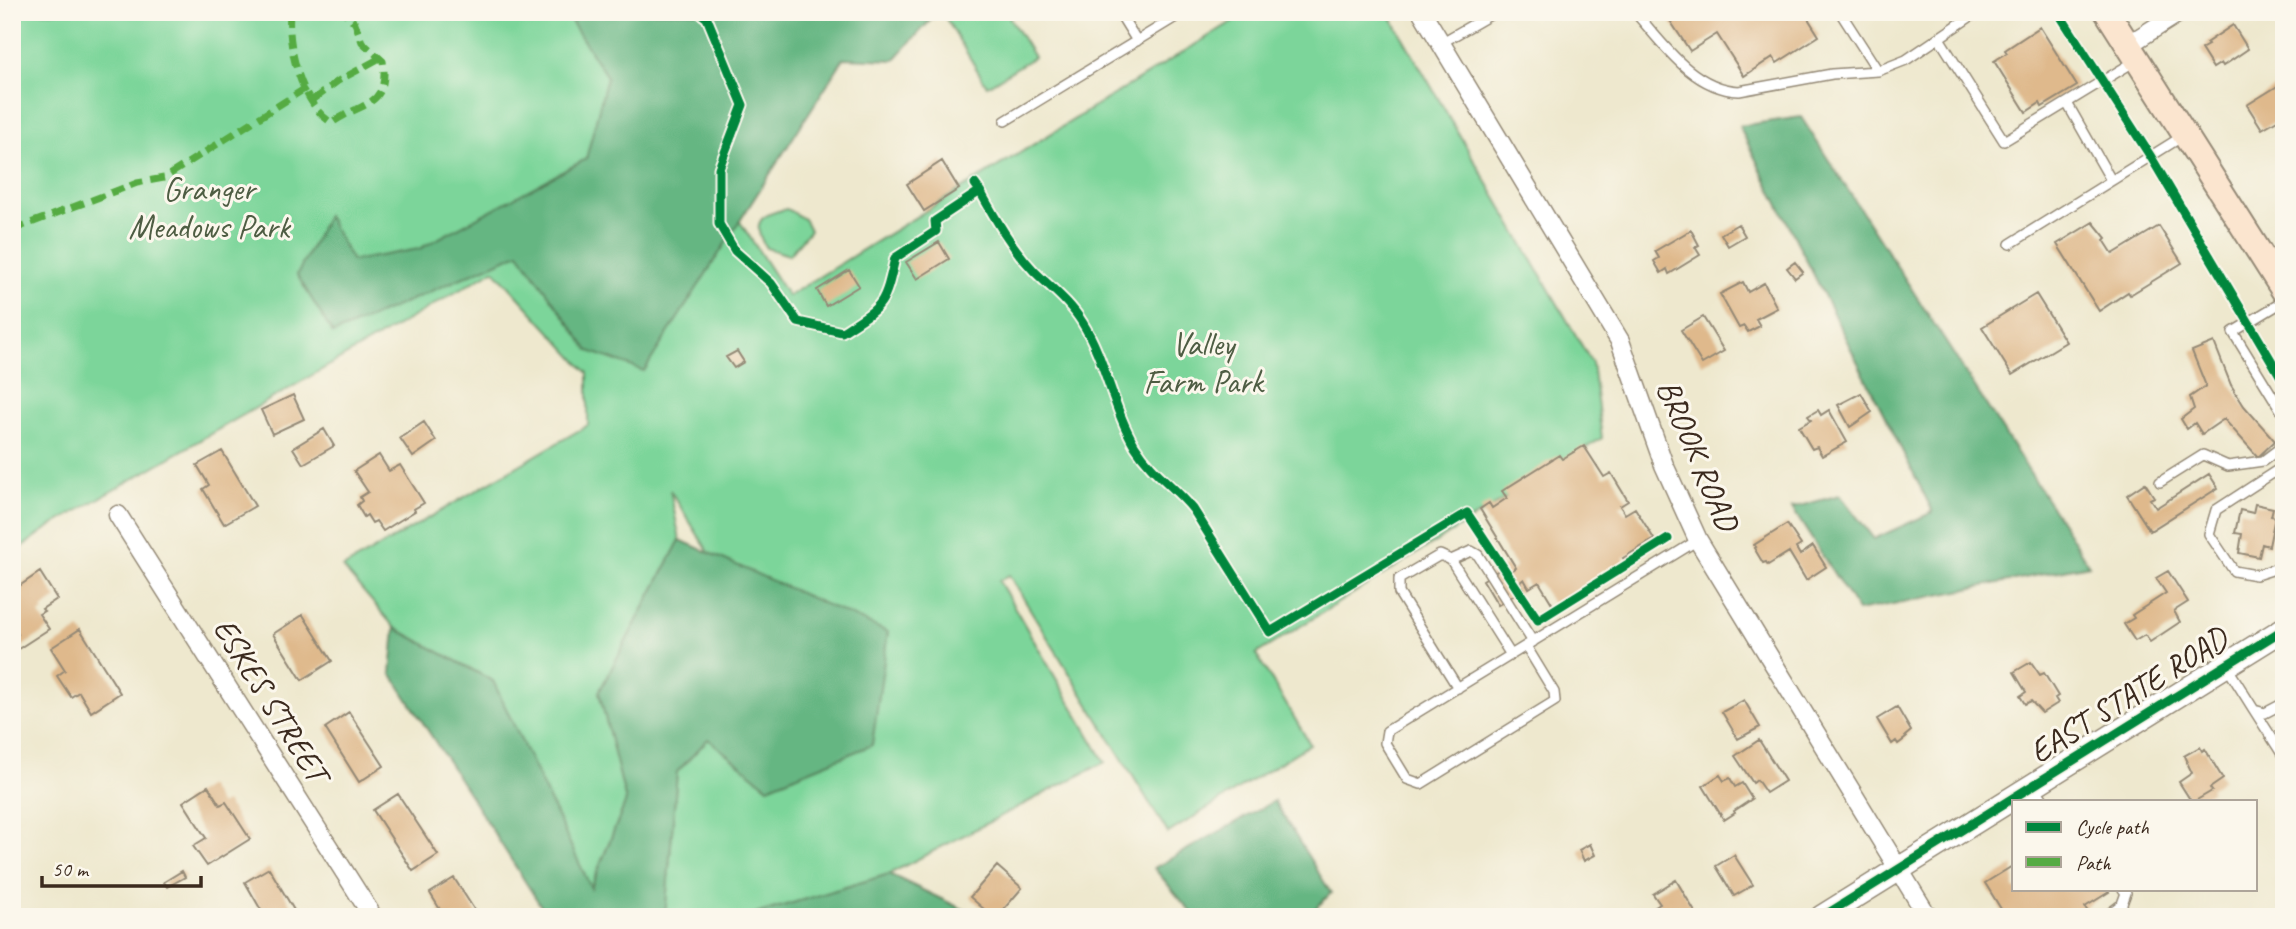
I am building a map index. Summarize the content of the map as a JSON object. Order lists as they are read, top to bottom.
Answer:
{
  "streets": {
    "street": ["BROOK ROAD", "EAST STATE ROAD", "ESKES STREET"]
  },
  "crossings": [
    ["BROOK ROAD", "EAST STATE ROAD"]
  ],
  "parks": ["Granger Meadows Park", "Valley Farm Park"],
  "legend": ["Cycle path", "Path"],
  "scale_bar": "50 m"
}
